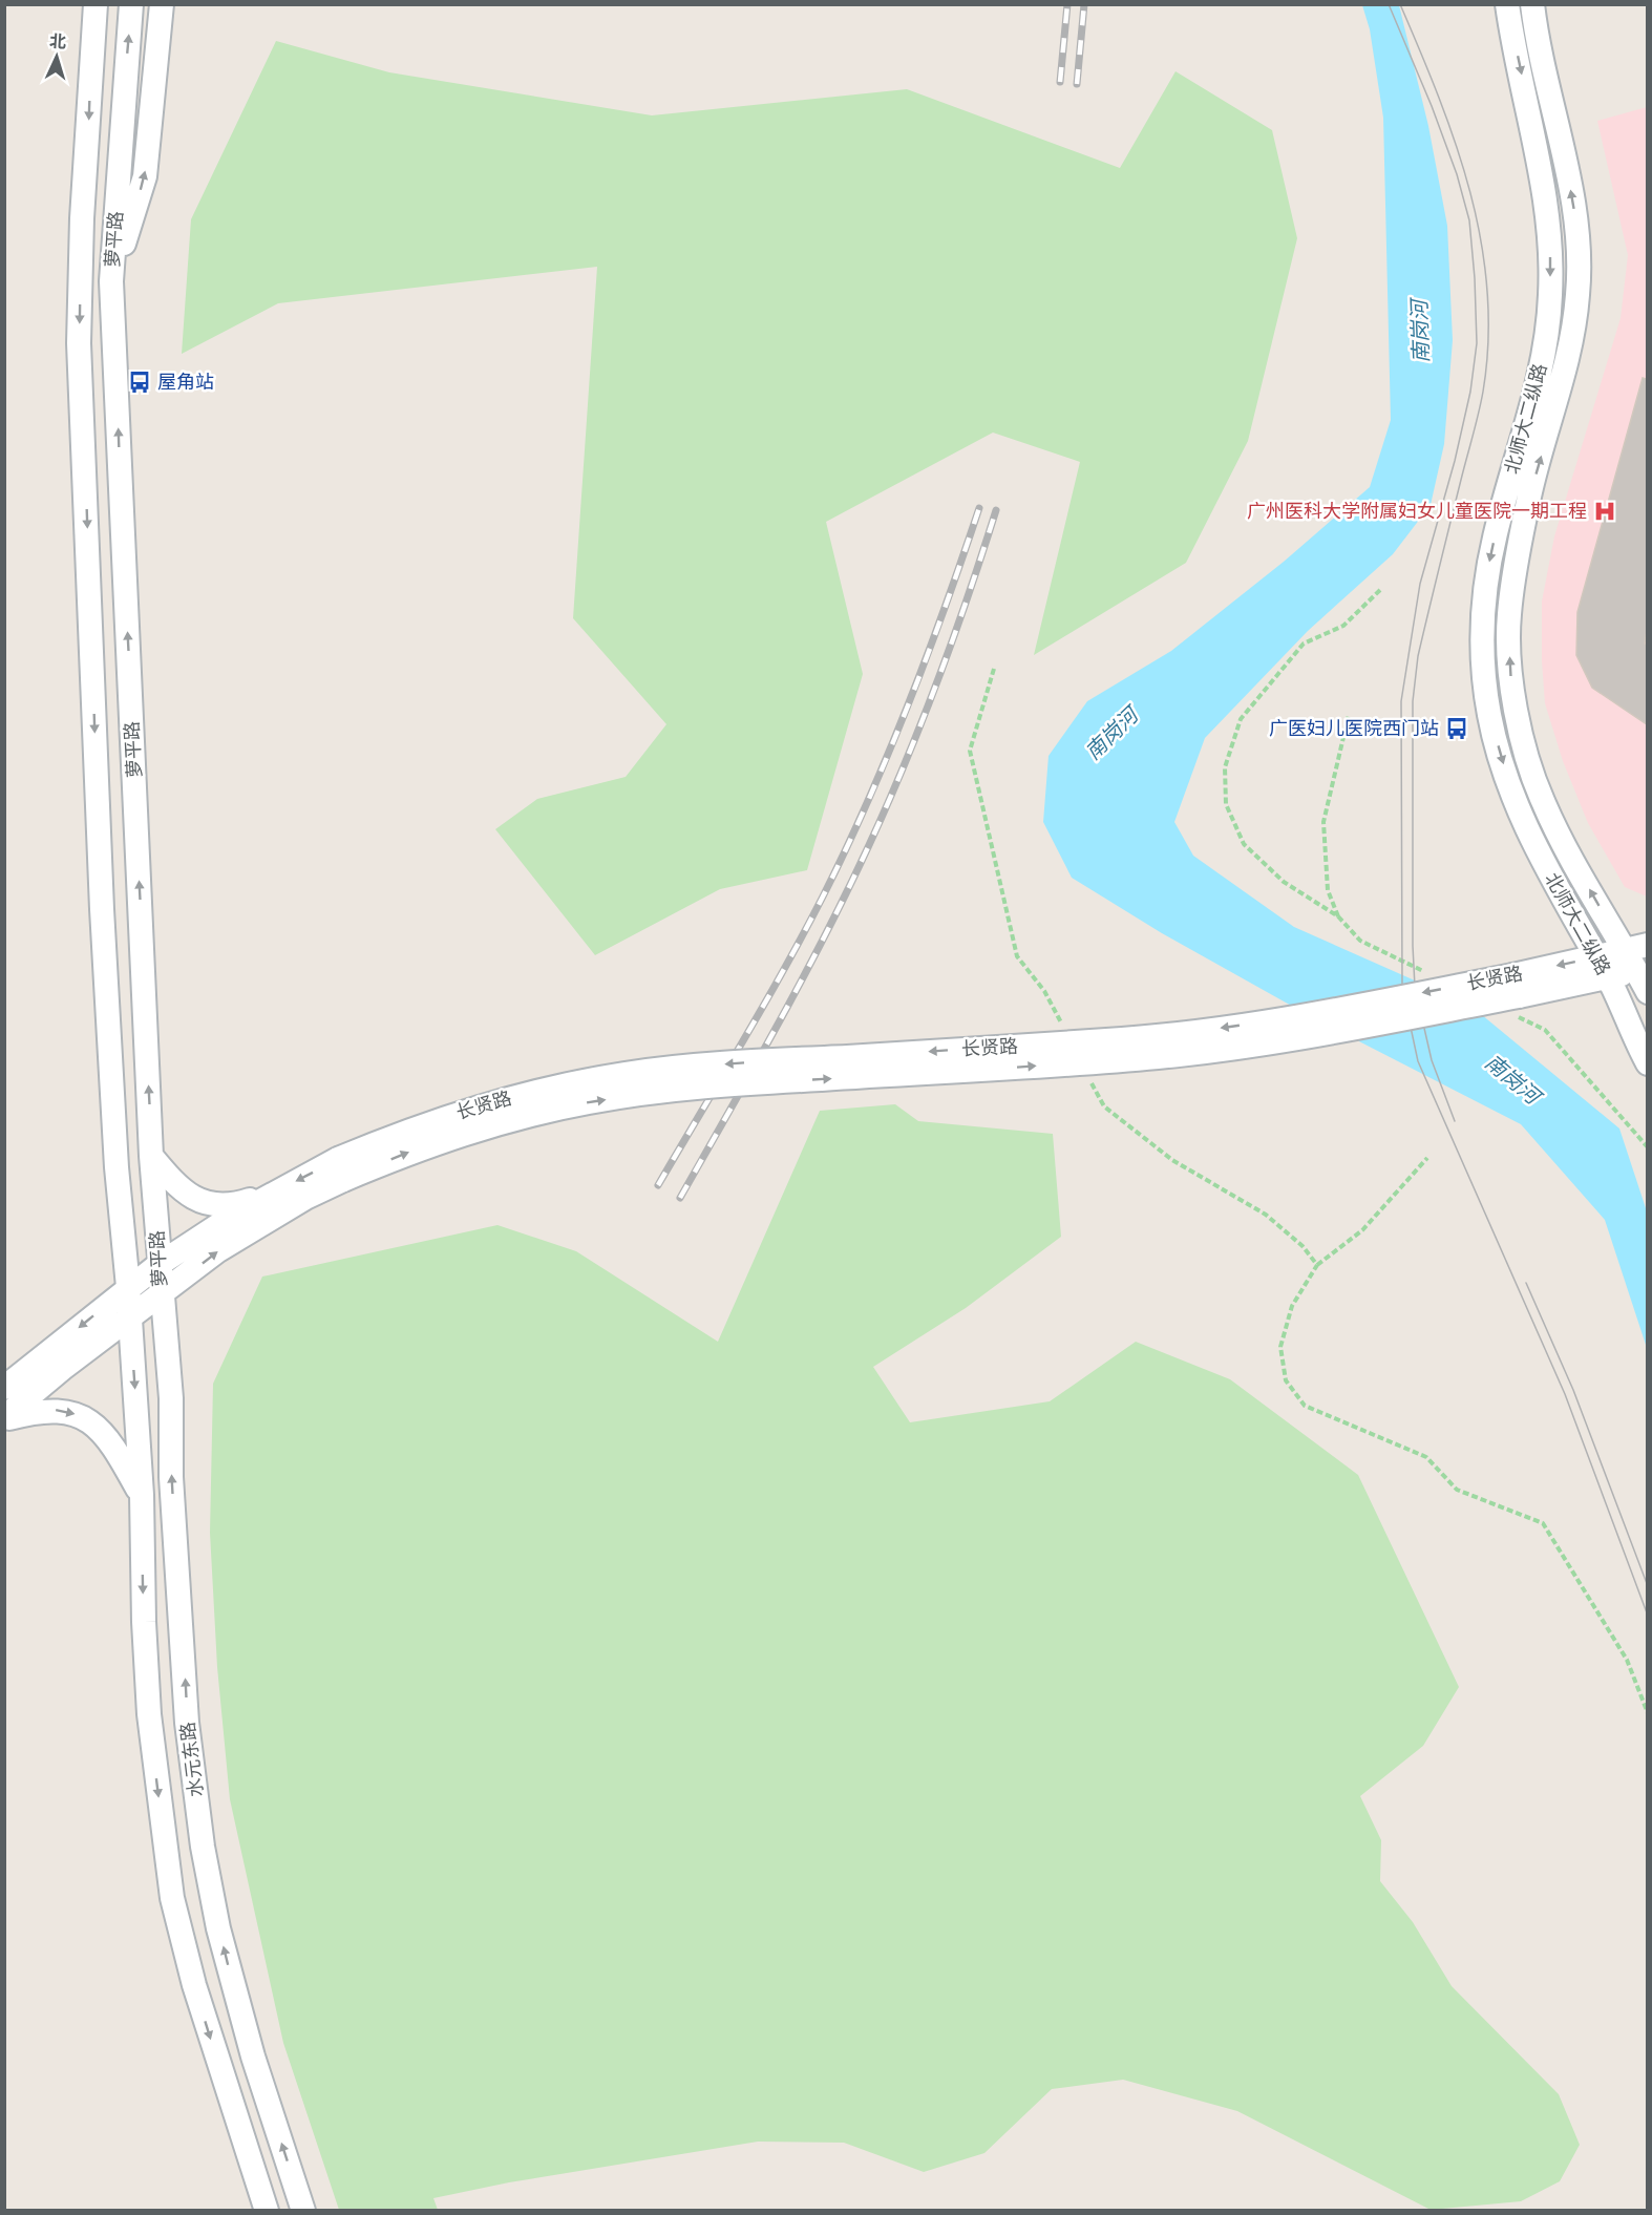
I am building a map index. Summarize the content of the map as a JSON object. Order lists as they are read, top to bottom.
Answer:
{
  "streets": {
    "main road": [
      "萝平路",
      "北师大二纵路",
      "长贤路",
      "水元东路"
    ]
  },
  "crossings": [
    ["萝平路", "水元东路"],
    ["北师大二纵路", "长贤路"]
  ],
  "water": ["南岗河"],
  "places": {
    "bus stop": ["屋角站", "广医妇儿医院西门站"],
    "hospital": ["广州医科大学附属妇女儿童医院一期工程"]
  },
  "north": "top"
}
